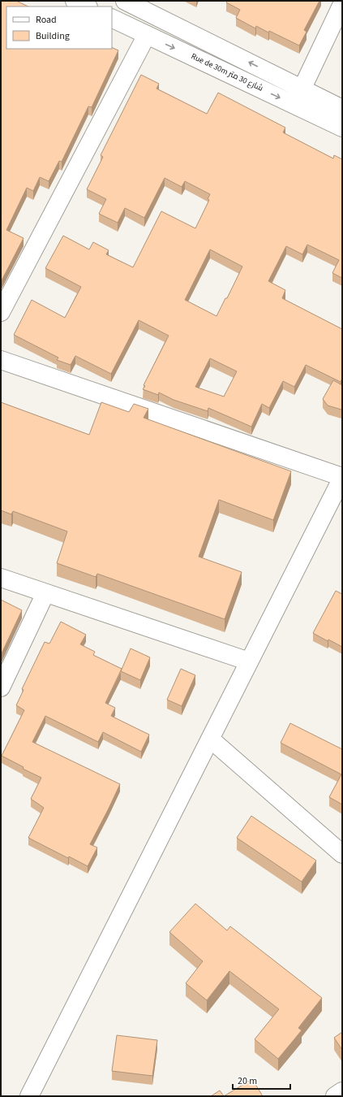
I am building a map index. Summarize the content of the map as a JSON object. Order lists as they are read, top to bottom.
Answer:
{
  "streets": {
    "street": ["Rue de 30m شارع 30 متر"]
  },
  "legend": ["Road", "Building"],
  "scale_bar": "20 m"
}
